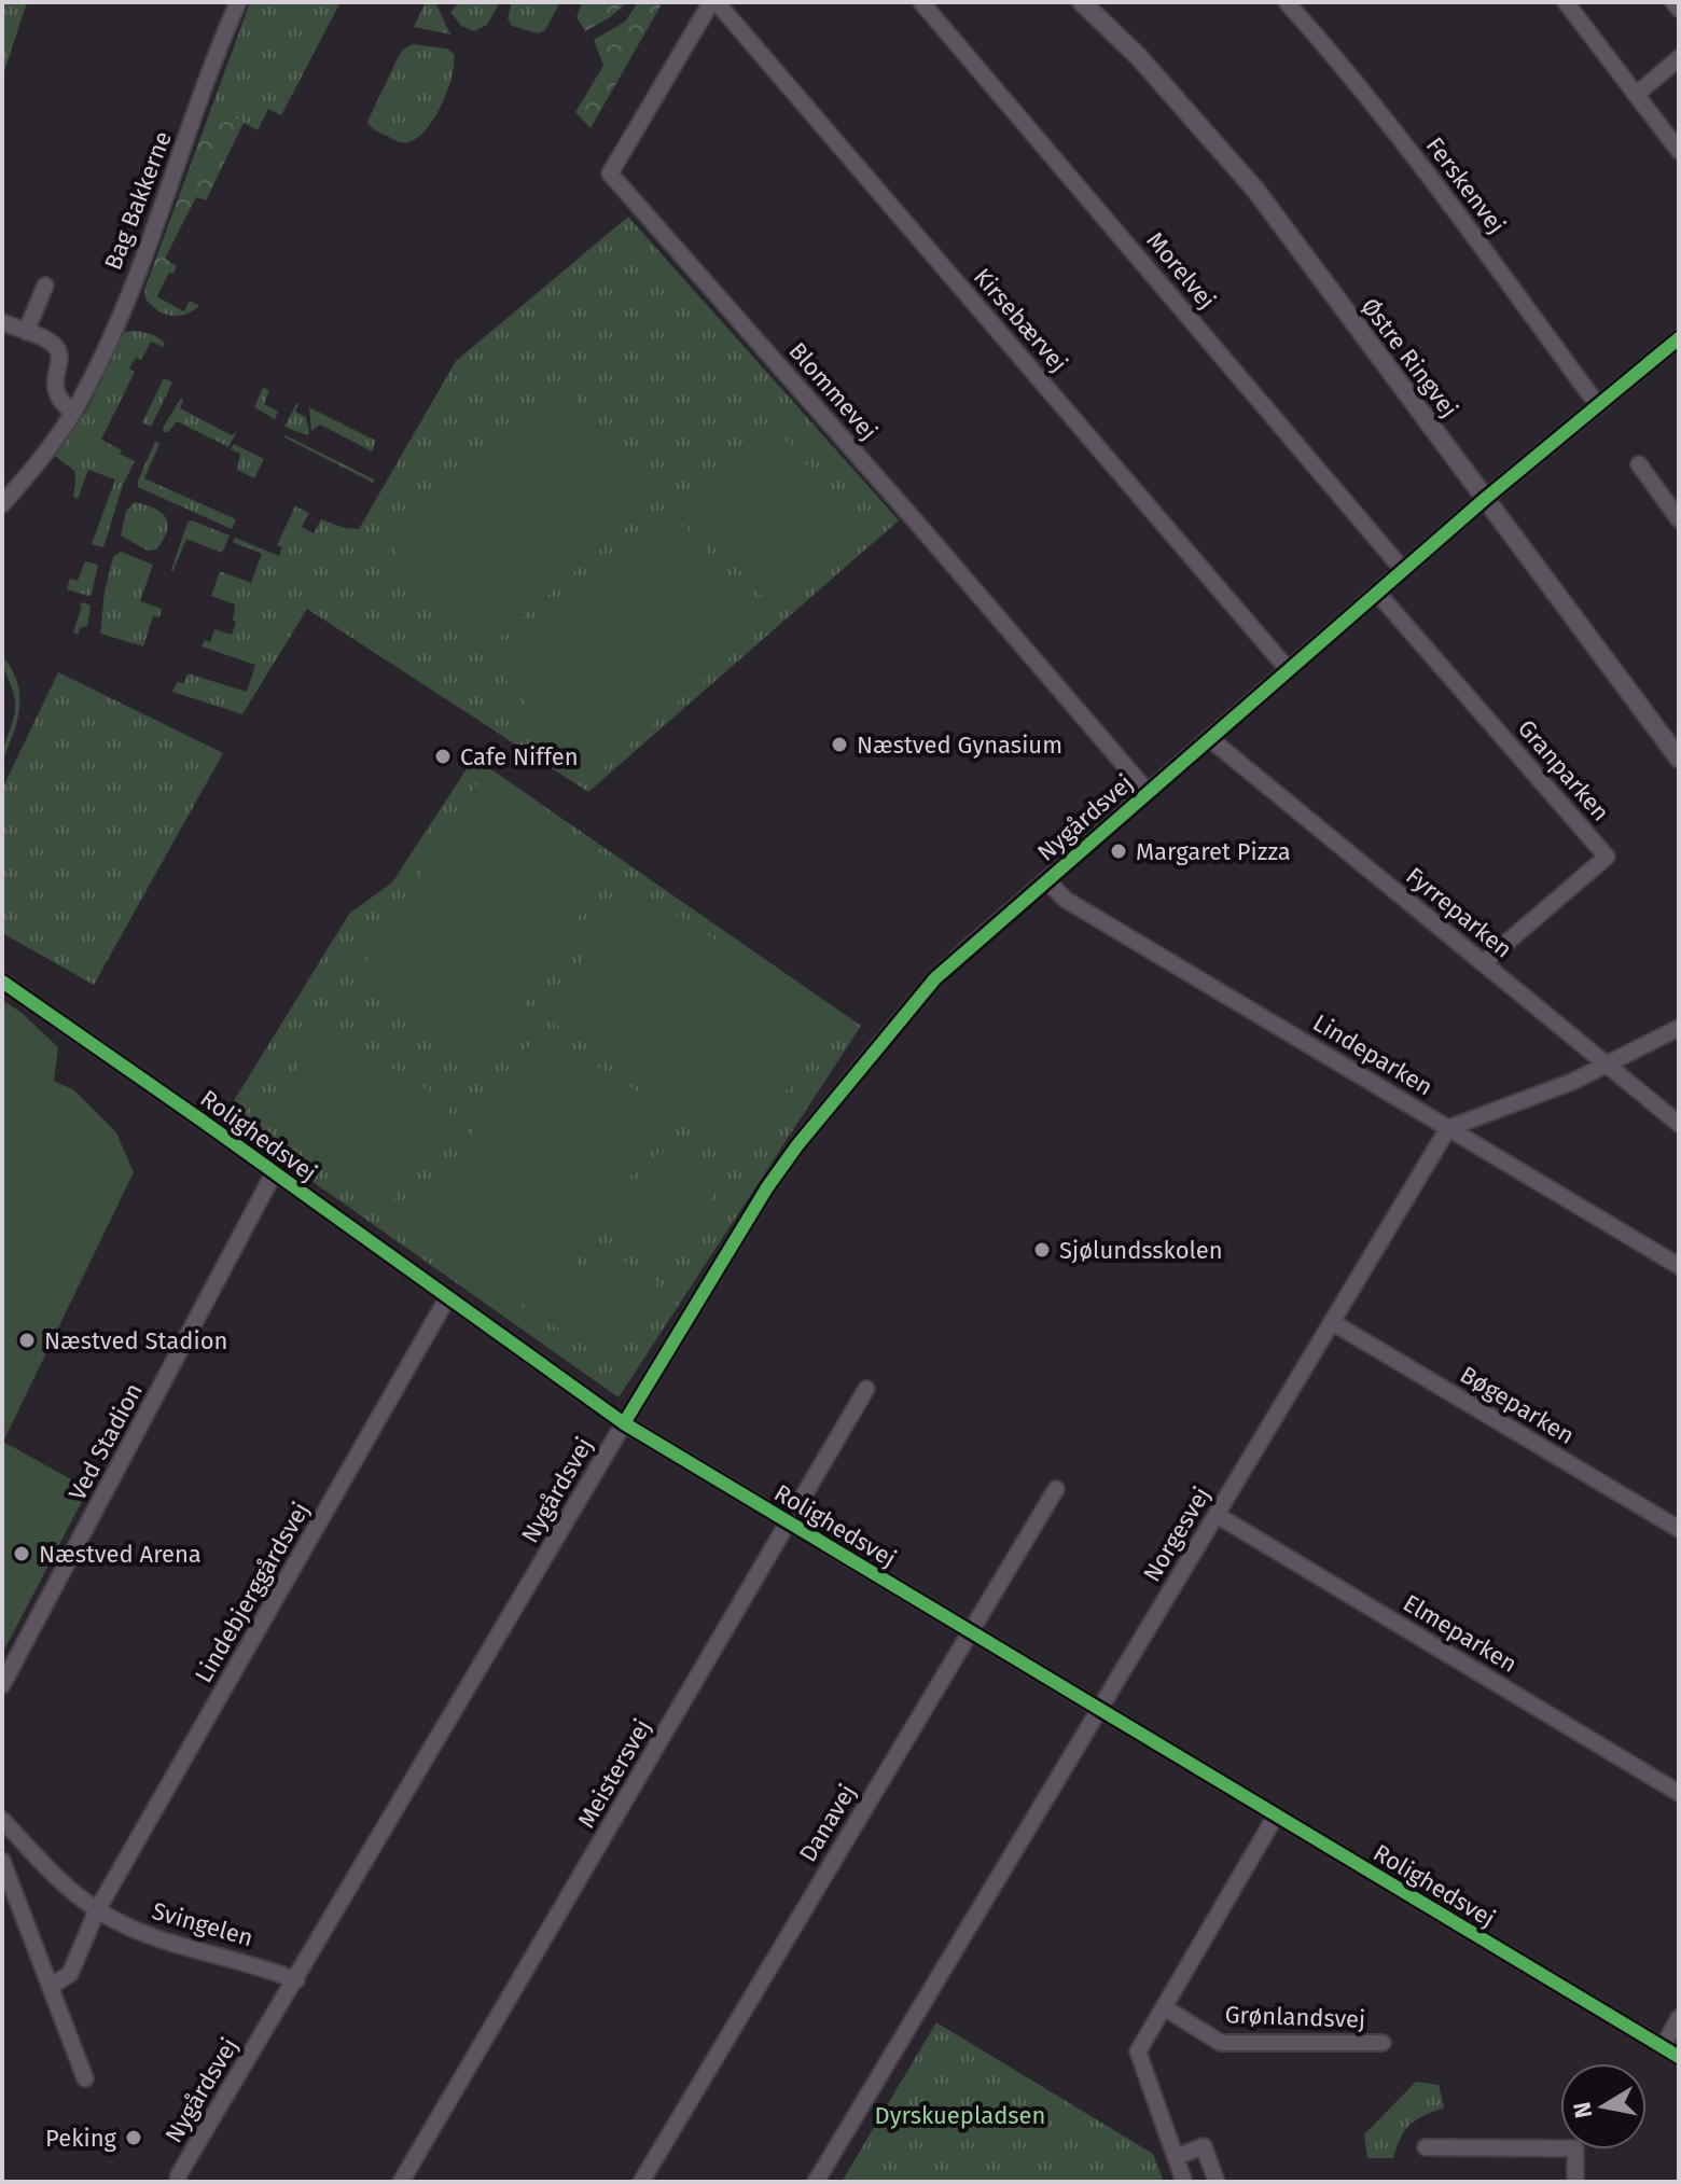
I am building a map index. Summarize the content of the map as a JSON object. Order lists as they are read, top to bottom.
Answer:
{
  "streets": {
    "street": [
      "Ferskenvej",
      "Bag Bakkerne",
      "Morelvej",
      "Kirsebærvej",
      "Østre Ringvej",
      "Blommevej",
      "Granparken",
      "Nygårdsvej",
      "Fyrreparken",
      "Lindeparken",
      "Rolighedsvej",
      "Bøgeparken",
      "Ved Stadion",
      "Norgesvej",
      "Lindebjerggårdsvej",
      "Elmeparken",
      "Meistersvej",
      "Danavej",
      "Svingelen",
      "Grønlandsvej"
    ]
  },
  "crossings": [
    ["Ferskenvej", "Nygårdsvej"],
    ["Morelvej", "Nygårdsvej"],
    ["Kirsebærvej", "Blommevej"],
    ["Kirsebærvej", "Nygårdsvej"],
    ["Østre Ringvej", "Nygårdsvej"],
    ["Blommevej", "Nygårdsvej"],
    ["Granparken", "Nygårdsvej"],
    ["Granparken", "Fyrreparken"],
    ["Nygårdsvej", "Fyrreparken"],
    ["Nygårdsvej", "Lindeparken"],
    ["Nygårdsvej", "Rolighedsvej"],
    ["Nygårdsvej", "Svingelen"],
    ["Lindeparken", "Norgesvej"],
    ["Rolighedsvej", "Ved Stadion"],
    ["Rolighedsvej", "Norgesvej"],
    ["Rolighedsvej", "Lindebjerggårdsvej"],
    ["Rolighedsvej", "Meistersvej"],
    ["Rolighedsvej", "Danavej"],
    ["Bøgeparken", "Norgesvej"],
    ["Norgesvej", "Elmeparken"],
    ["Lindebjerggårdsvej", "Svingelen"]
  ],
  "parks": ["Dyrskuepladsen"],
  "places": [
    "Næstved Gynasium",
    "Cafe Niffen",
    "Margaret Pizza",
    "Sjølundsskolen",
    "Næstved Stadion",
    "Næstved Arena",
    "Peking"
  ],
  "north": "left"
}
